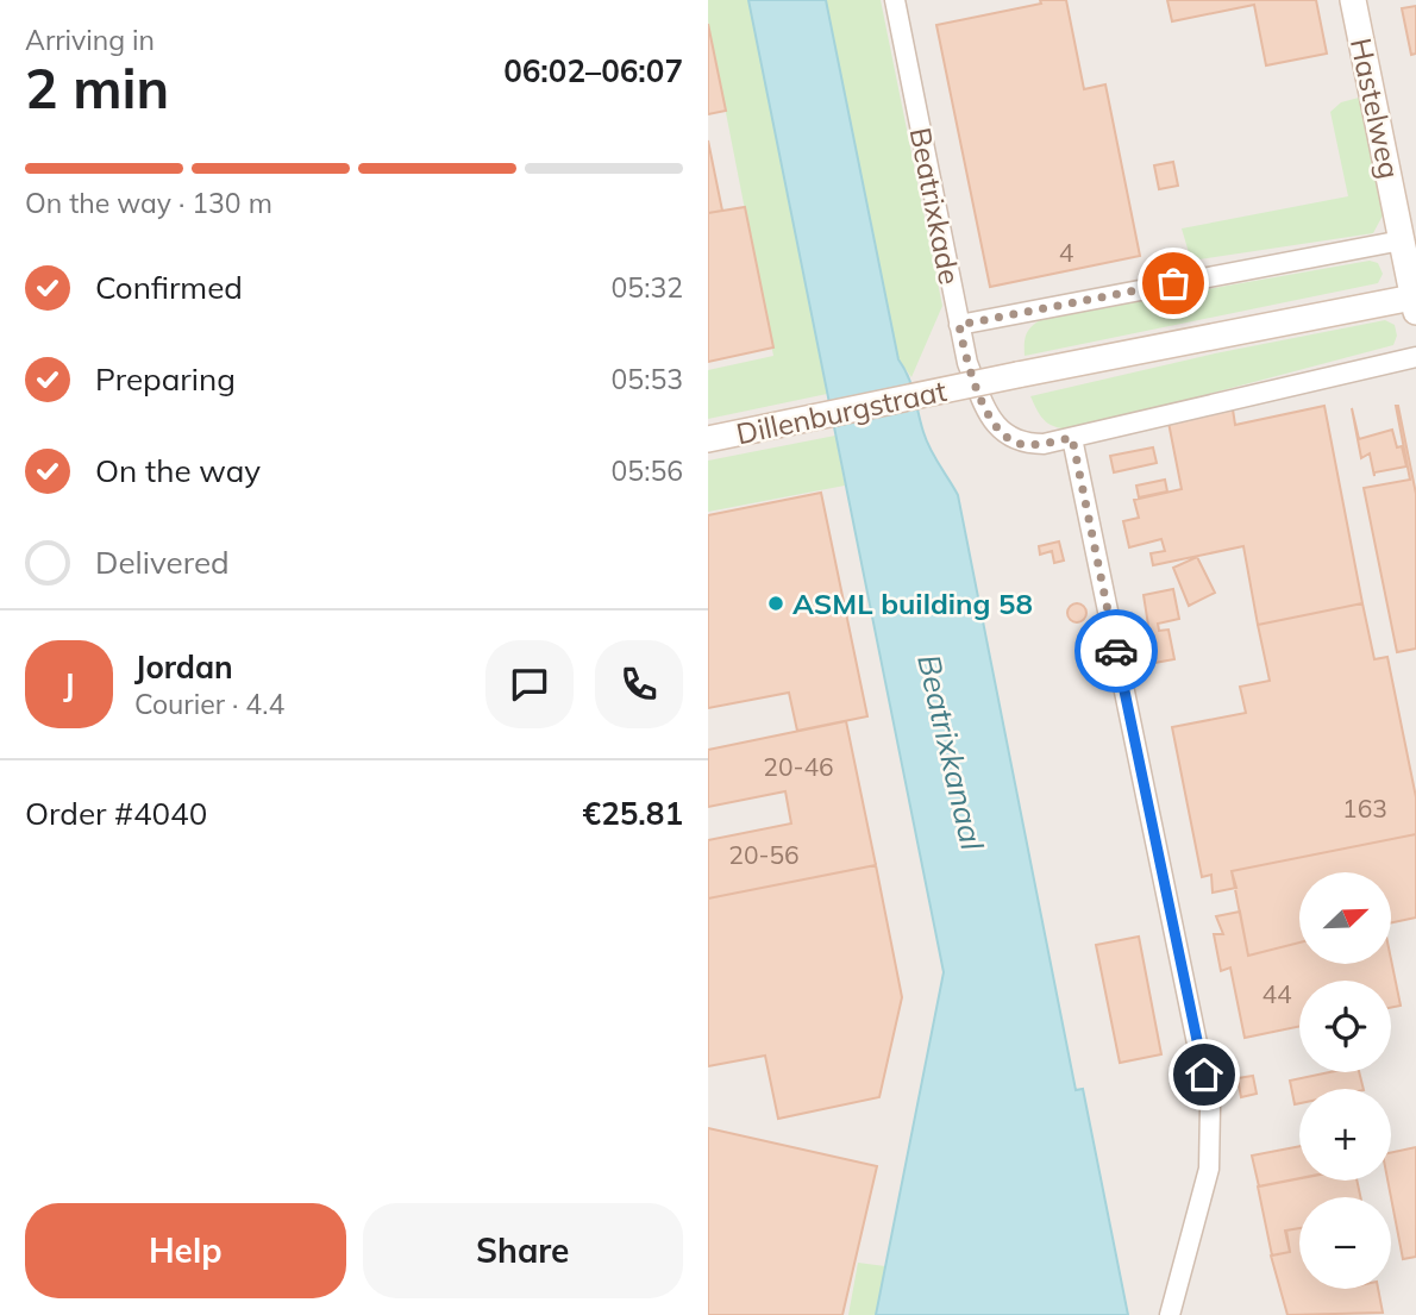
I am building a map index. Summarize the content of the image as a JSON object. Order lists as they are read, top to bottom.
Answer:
{
  "streets": {
    "street": ["Hastelweg", "Beatrixkade", "Dillenburgstraat"]
  },
  "crossings": [
    ["Hastelweg", "Dillenburgstraat"]
  ],
  "water": ["Beatrixkanaal"],
  "places": ["ASML building 58"],
  "house_numbers": [
    "4",
    "20-46",
    "163",
    "20-56",
    "44"
  ],
  "north": "top right",
  "page": {
    "heading": ["2 min", "Arriving in", "06:02–06:07"],
    "panel": [
      "Jordan",
      "Courier · 4.4",
      "Order #4040",
      "€25.81"
    ],
    "bar": "On the way · 130 m",
    "list": [
      ["Confirmed", "05:32"],
      ["Preparing", "05:53"],
      ["On the way", "05:56"],
      "Delivered"
    ],
    "round": "J",
    "map_buttons": ["+", "−"],
    "buttons": ["Help", "Share"]
  }
}
